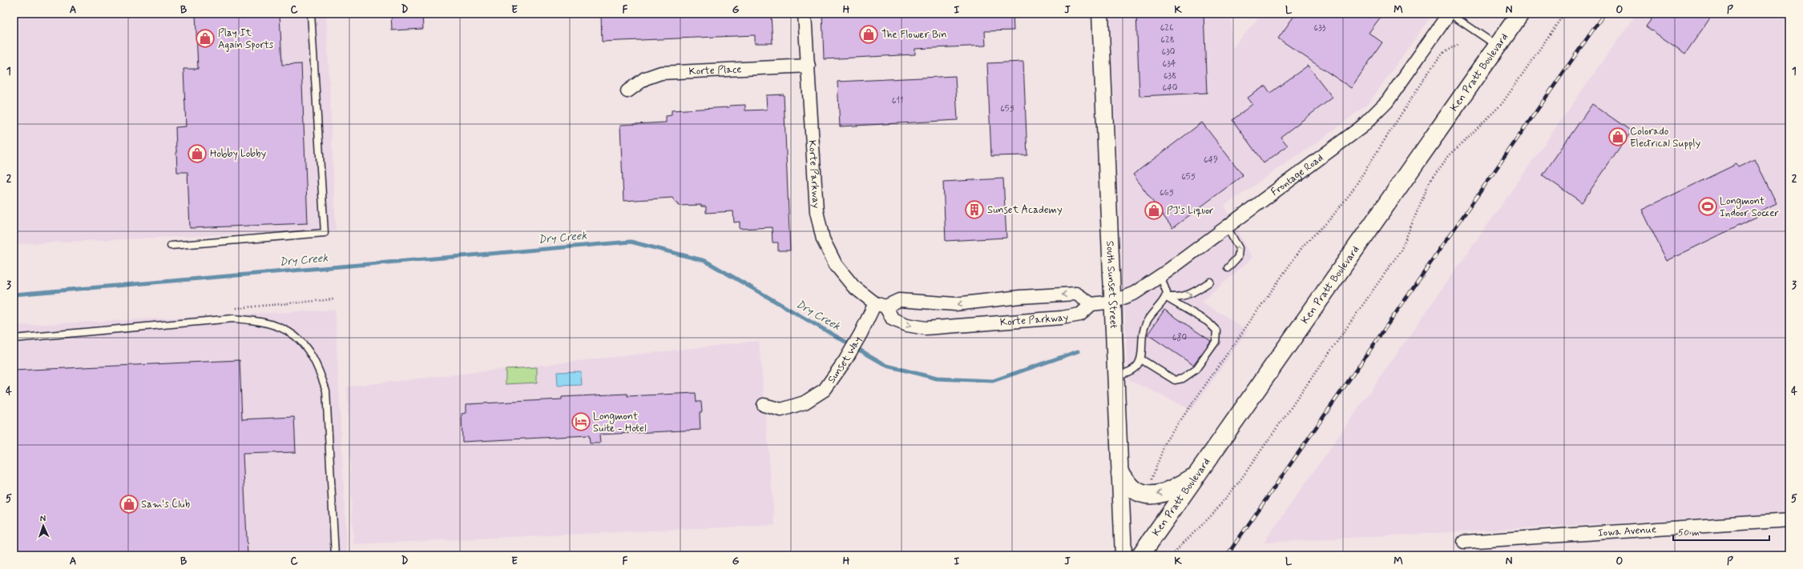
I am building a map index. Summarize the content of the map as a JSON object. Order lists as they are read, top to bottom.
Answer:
{
  "streets": {
    "highway": ["Ken Pratt Boulevard"],
    "street": [
      "Korte Place",
      "Korte Parkway",
      "Frontage Road",
      "South Sunset Street",
      "Sunset Way",
      "Iowa Avenue"
    ]
  },
  "crossings": [
    ["Korte Place", "Korte Parkway"],
    ["Korte Parkway", "Sunset Way"],
    ["Frontage Road", "South Sunset Street"]
  ],
  "water": ["Dry Creek"],
  "places": {
    "shop": [
      "The Flower Bin",
      "Play It Again Sports",
      "Colorado Electrical Supply",
      "Hobby Lobby",
      "PJ's Liquor",
      "Sam's Club"
    ],
    "sports": ["Longmont Indoor Soccer"],
    "building": ["Sunset Academy"],
    "hotel": ["Longmont Suite - Hotel"]
  },
  "house_numbers": [
    "626",
    "633",
    "628",
    "630",
    "634",
    "638",
    "640",
    "611",
    "655",
    "649",
    "655",
    "665",
    "680"
  ],
  "scale_bar": "50 m",
  "north": "top",
  "grid": {
    "columns": [
      "A",
      "B",
      "C",
      "D",
      "E",
      "F",
      "G",
      "H",
      "I",
      "J",
      "K",
      "L",
      "M",
      "N",
      "O",
      "P"
    ],
    "rows": [
      "1",
      "2",
      "3",
      "4",
      "5"
    ]
  }
}
